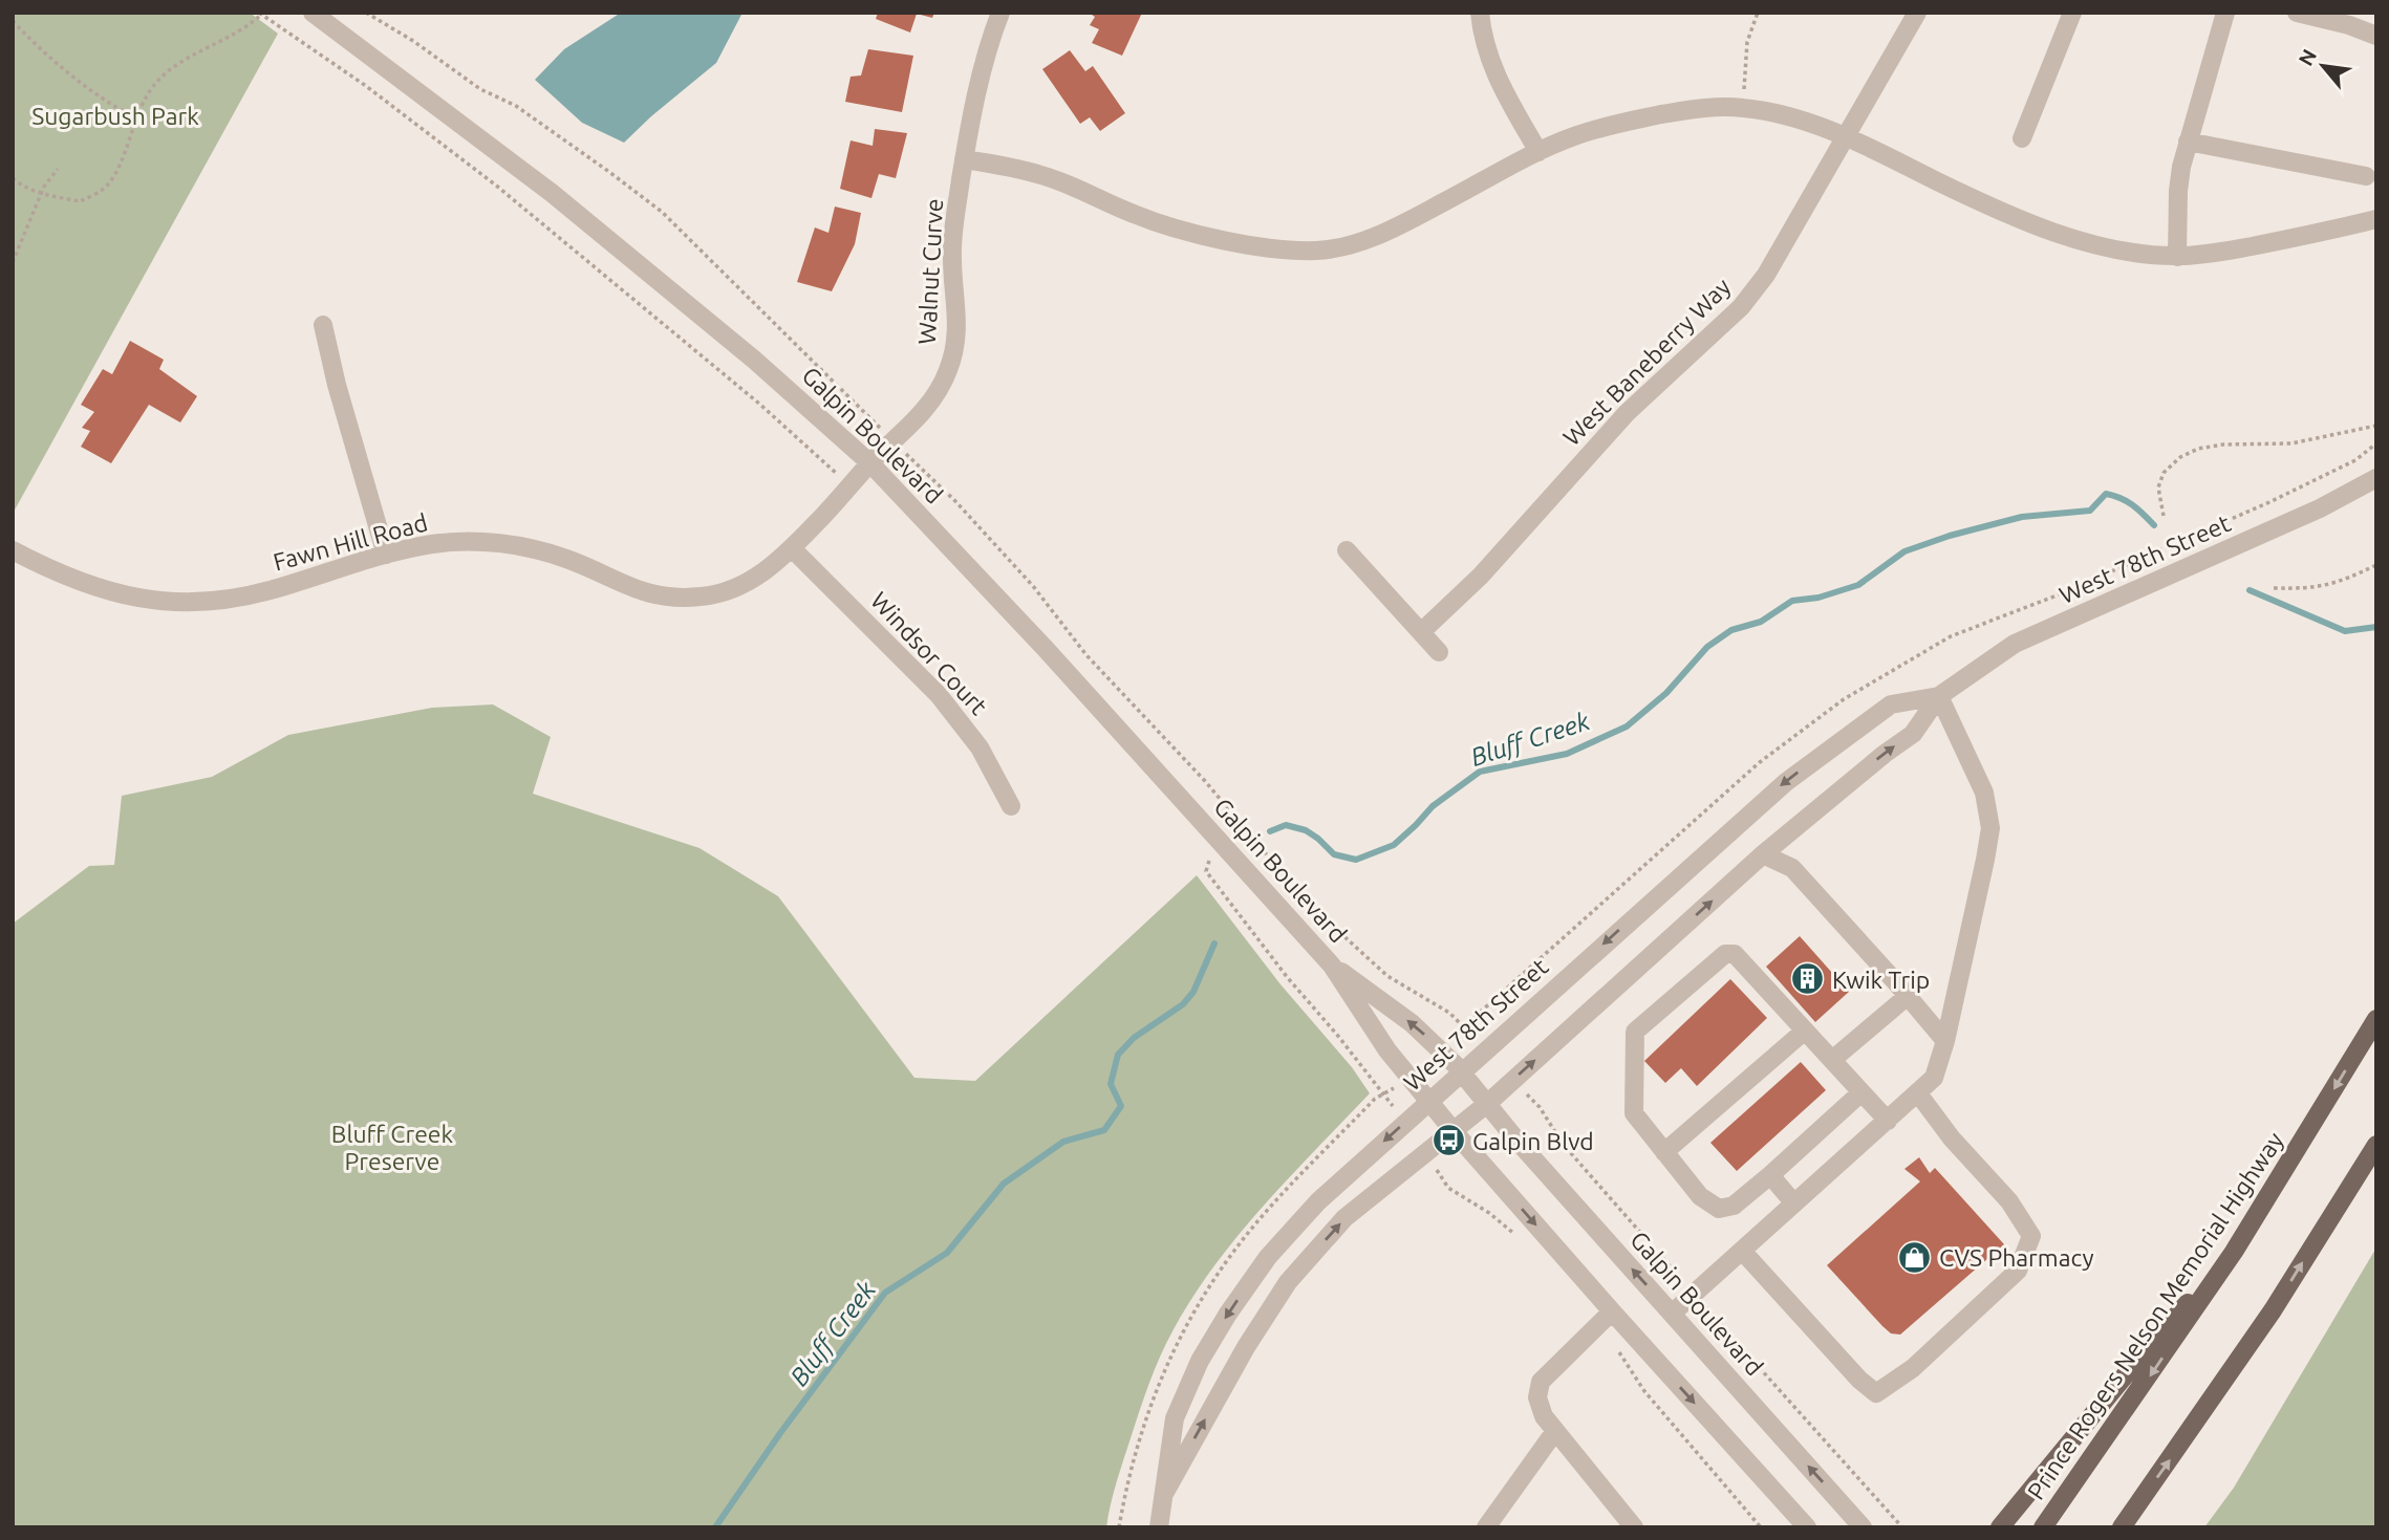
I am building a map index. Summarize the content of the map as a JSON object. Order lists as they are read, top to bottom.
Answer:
{
  "streets": {
    "main road": ["Prince Rogers Nelson Memorial Highway"],
    "street": [
      "Walnut Curve",
      "West Baneberry Way",
      "Galpin Boulevard",
      "Fawn Hill Road",
      "West 78th Street",
      "Windsor Court"
    ]
  },
  "crossings": [
    ["Walnut Curve", "Galpin Boulevard"],
    ["Walnut Curve", "Fawn Hill Road"],
    ["Galpin Boulevard", "Fawn Hill Road"],
    ["Galpin Boulevard", "West 78th Street"],
    ["Fawn Hill Road", "Windsor Court"]
  ],
  "water": ["Bluff Creek"],
  "parks": ["Sugarbush Park", "Bluff Creek Preserve"],
  "places": {
    "building": ["Kwik Trip"],
    "bus stop": ["Galpin Blvd"],
    "shop": ["CVS Pharmacy"]
  },
  "north": "top left"
}
